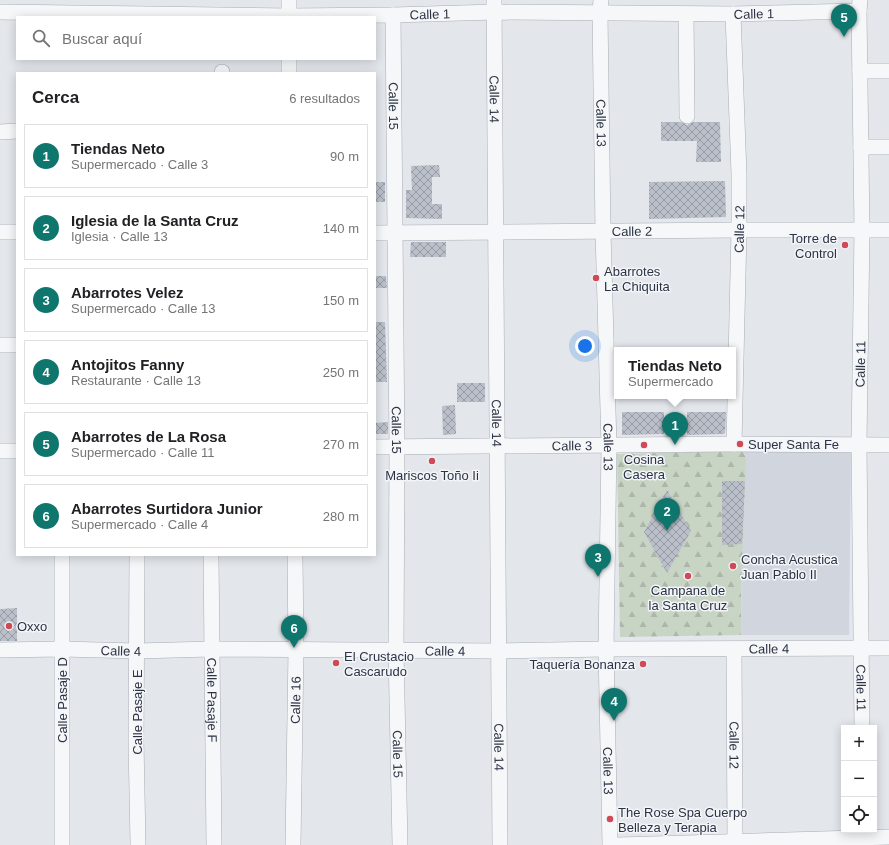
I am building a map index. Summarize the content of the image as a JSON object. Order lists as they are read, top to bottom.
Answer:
{
  "streets": {
    "street": [
      "Calle 1",
      "Calle 14",
      "Calle 15",
      "Calle 13",
      "Calle 12",
      "Calle 2",
      "Calle 11",
      "Calle 3",
      "Calle 4",
      "Calle Pasaje D",
      "Calle Pasaje F",
      "Calle 16",
      "Calle Pasaje E"
    ]
  },
  "crossings": [
    ["Calle 1", "Calle 14"],
    ["Calle 1", "Calle 15"],
    ["Calle 1", "Calle 13"],
    ["Calle 1", "Calle 12"],
    ["Calle 1", "Calle 11"],
    ["Calle 14", "Calle 2"],
    ["Calle 14", "Calle 3"],
    ["Calle 14", "Calle 4"],
    ["Calle 15", "Calle 2"],
    ["Calle 15", "Calle 3"],
    ["Calle 15", "Calle 4"],
    ["Calle 13", "Calle 2"],
    ["Calle 13", "Calle 3"],
    ["Calle 13", "Calle 4"],
    ["Calle 12", "Calle 2"],
    ["Calle 12", "Calle 3"],
    ["Calle 12", "Calle 4"],
    ["Calle 2", "Calle 11"],
    ["Calle 11", "Calle 3"],
    ["Calle 11", "Calle 4"],
    ["Calle 4", "Calle Pasaje D"],
    ["Calle 4", "Calle Pasaje F"],
    ["Calle 4", "Calle 16"],
    ["Calle 4", "Calle Pasaje E"]
  ],
  "places": [
    "Torre de Control",
    "Abarrotes La Chiquita",
    "Super Santa Fe",
    "Cosina Casera",
    "Mariscos Toño Ii",
    "Concha Acustica Juan Pablo II",
    "Campana de la Santa Cruz",
    "Oxxo",
    "El Crustacio Cascarudo",
    "Taquería Bonanza",
    "The Rose Spa Cuerpo Belleza y Terapia"
  ],
  "page": {
    "pins": [
      "5",
      "1",
      "2",
      "3",
      "6",
      "4"
    ],
    "search": "Buscar aquí",
    "heading": ["Cerca", "6 resultados"],
    "list": [
      {
        "mark": "1",
        "name": "Tiendas Neto",
        "note": "Supermercado · Calle 3",
        "value": "90 m"
      },
      {
        "mark": "2",
        "name": "Iglesia de la Santa Cruz",
        "note": "Iglesia · Calle 13",
        "value": "140 m"
      },
      {
        "mark": "3",
        "name": "Abarrotes Velez",
        "note": "Supermercado · Calle 13",
        "value": "150 m"
      },
      {
        "mark": "4",
        "name": "Antojitos Fanny",
        "note": "Restaurante · Calle 13",
        "value": "250 m"
      },
      {
        "mark": "5",
        "name": "Abarrotes de La Rosa",
        "note": "Supermercado · Calle 11",
        "value": "270 m"
      },
      {
        "mark": "6",
        "name": "Abarrotes Surtidora Junior",
        "note": "Supermercado · Calle 4",
        "value": "280 m"
      }
    ],
    "popup": ["Tiendas Neto", "Supermercado"],
    "map_buttons": ["+", "−"]
  }
}
